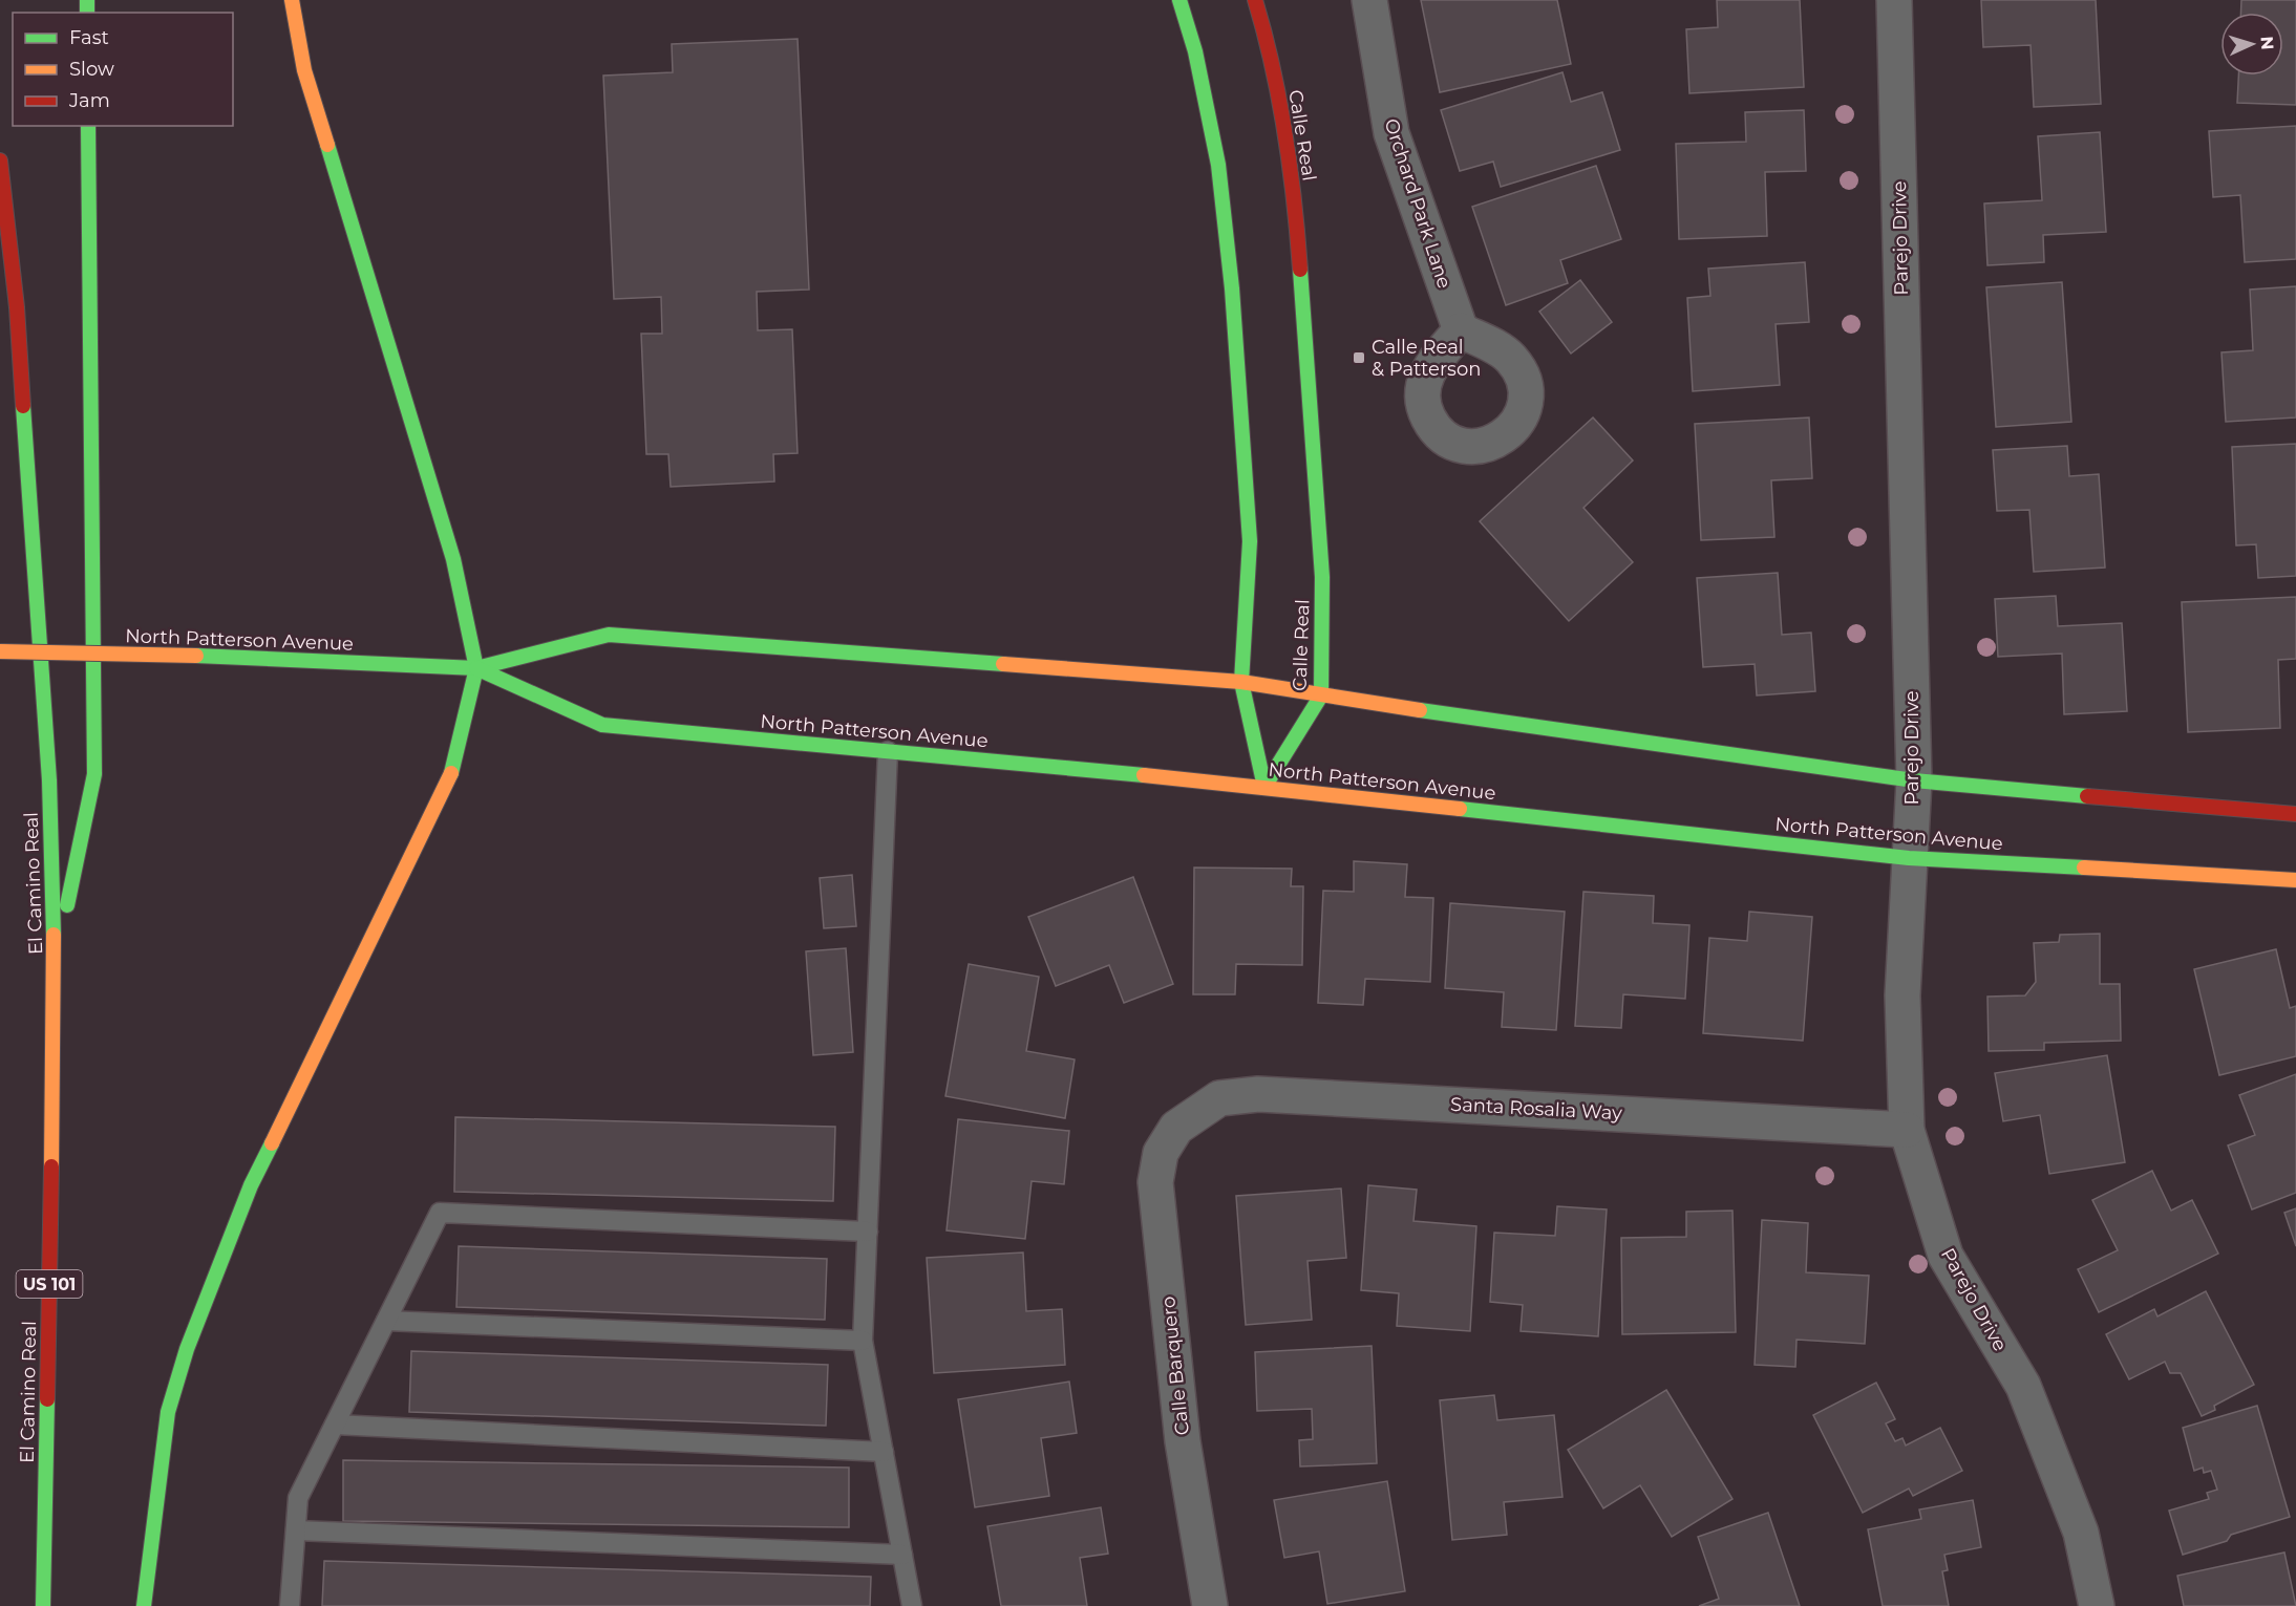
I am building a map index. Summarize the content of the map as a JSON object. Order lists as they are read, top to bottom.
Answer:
{
  "streets": {
    "main road": [
      "Calle Real",
      "North Patterson Avenue",
      "El Camino Real",
      "US 101"
    ],
    "street": [
      "Orchard Park Lane",
      "Parejo Drive",
      "Santa Rosalia Way",
      "Calle Barquero"
    ]
  },
  "crossings": [
    ["Calle Real", "North Patterson Avenue"],
    ["Parejo Drive", "North Patterson Avenue"],
    ["Parejo Drive", "Santa Rosalia Way"],
    ["Santa Rosalia Way", "Calle Barquero"]
  ],
  "places": {
    "transit": ["Calle Real & Patterson"]
  },
  "legend": ["Fast", "Slow", "Jam"],
  "north": "right"
}
